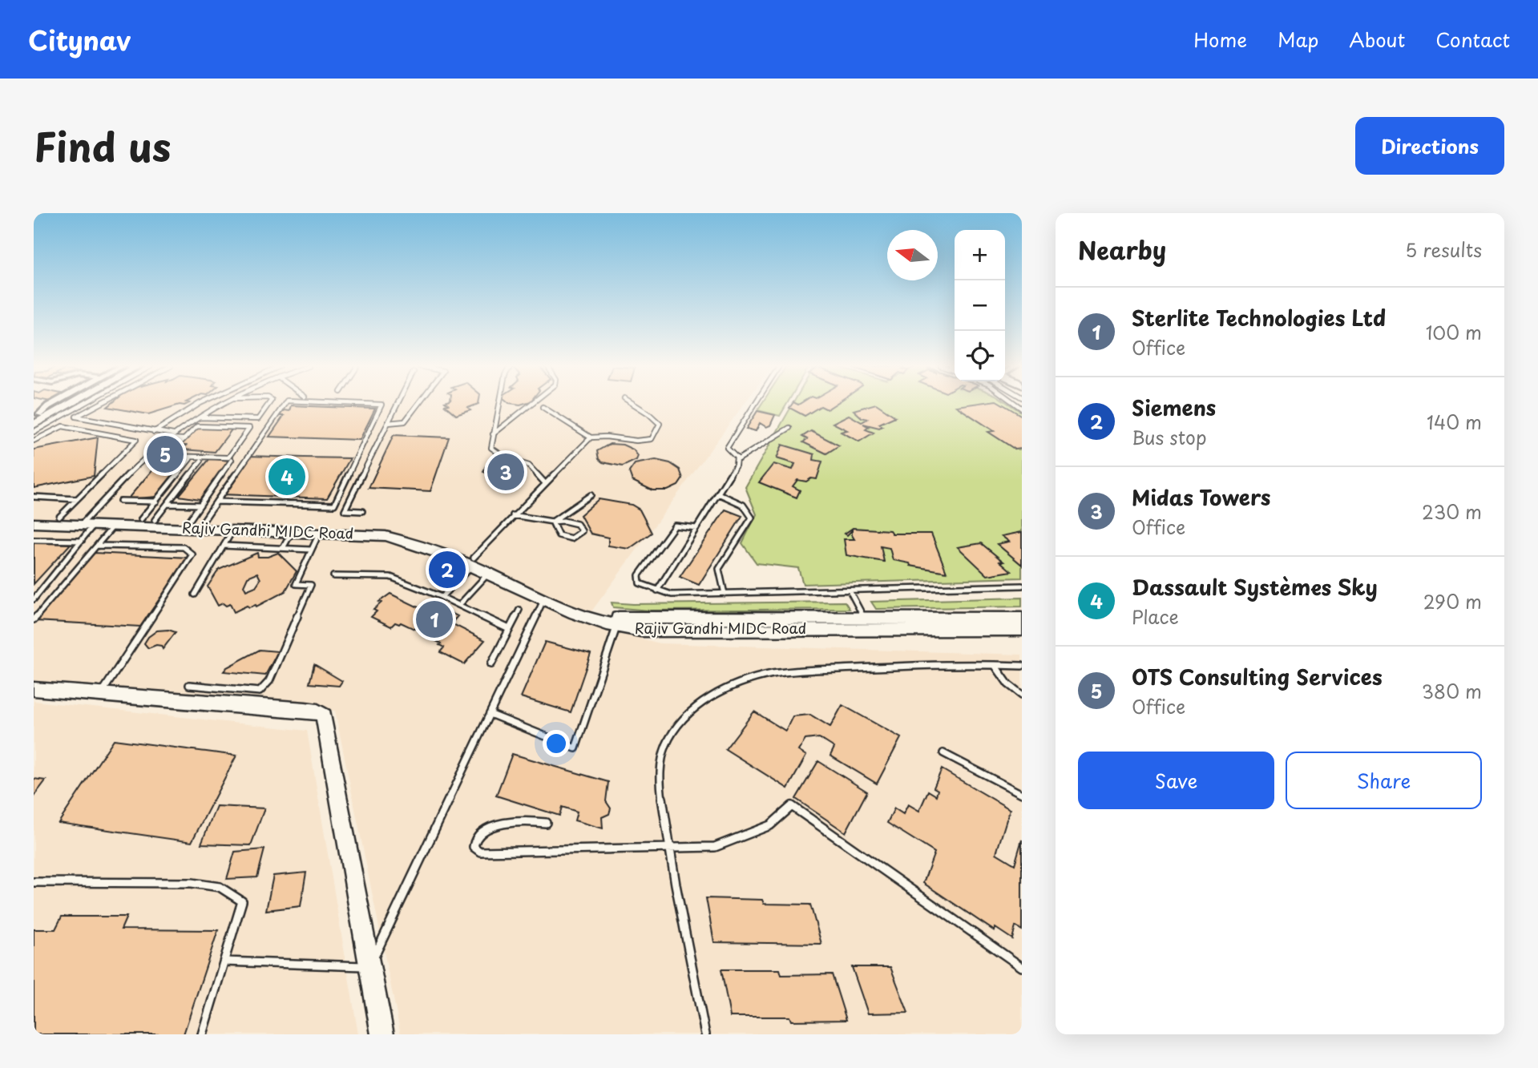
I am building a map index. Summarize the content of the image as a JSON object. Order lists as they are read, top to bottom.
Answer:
{
  "streets": {
    "main road": ["Rajiv Gandhi MIDC Road"]
  },
  "north": "left",
  "page": {
    "header": "Citynav",
    "nav": [
      "Home",
      "Map",
      "About",
      "Contact"
    ],
    "title": "Find us",
    "buttons": [
      "Directions",
      ["Save", "Share"]
    ],
    "heading": ["Nearby", "5 results"],
    "map_buttons": ["+", "−"],
    "list": [
      {
        "mark": "1",
        "name": "Sterlite Technologies Ltd",
        "note": "Office",
        "value": "100 m"
      },
      {
        "mark": "2",
        "name": "Siemens",
        "note": "Bus stop",
        "value": "140 m"
      },
      {
        "mark": "3",
        "name": "Midas Towers",
        "note": "Office",
        "value": "230 m"
      },
      {
        "mark": "4",
        "name": "Dassault Systèmes Sky",
        "note": "Place",
        "value": "290 m"
      },
      {
        "mark": "5",
        "name": "OTS Consulting Services",
        "note": "Office",
        "value": "380 m"
      }
    ],
    "pins": [
      "5",
      "3",
      "4",
      "2",
      "1"
    ]
  }
}
